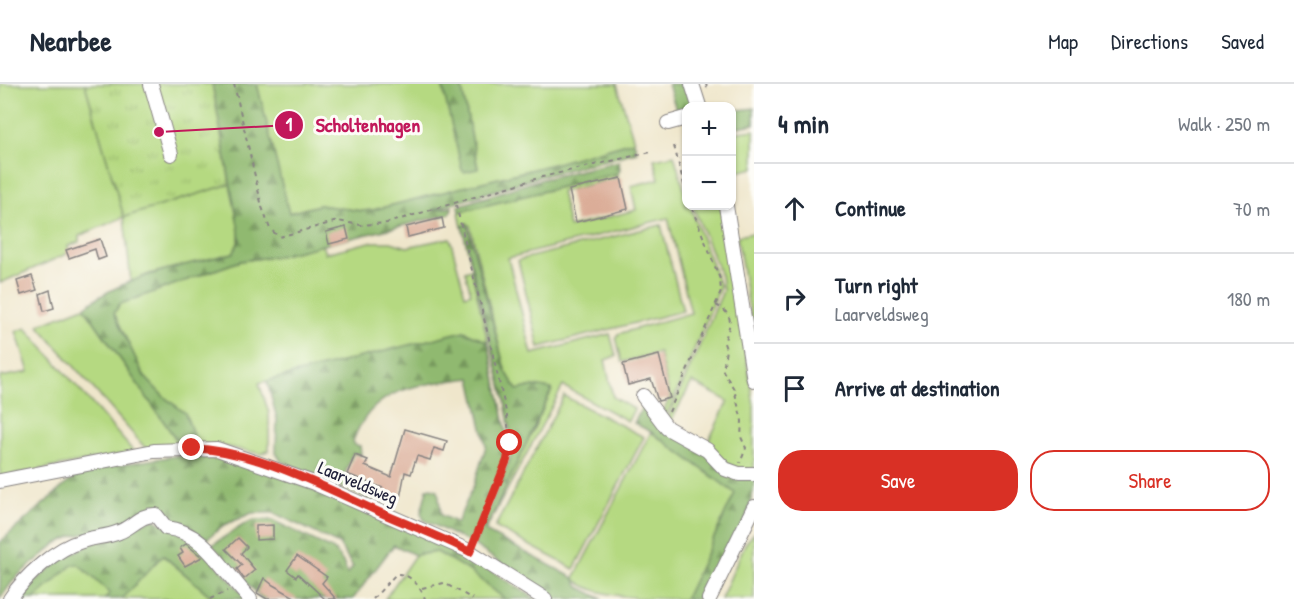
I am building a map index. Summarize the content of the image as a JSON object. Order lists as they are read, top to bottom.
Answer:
{
  "streets": {
    "street": ["Laarveldsweg"]
  },
  "places": ["Scholtenhagen"],
  "page": {
    "header": "Nearbee",
    "nav": ["Map", "Directions", "Saved"],
    "heading": ["4 min", "Walk · 250 m"],
    "map_buttons": ["+", "−"],
    "list": [
      ["Continue", "70 m"],
      ["Turn right", "Laarveldsweg", "180 m"],
      "Arrive at destination"
    ],
    "buttons": ["Save", "Share"]
  }
}
